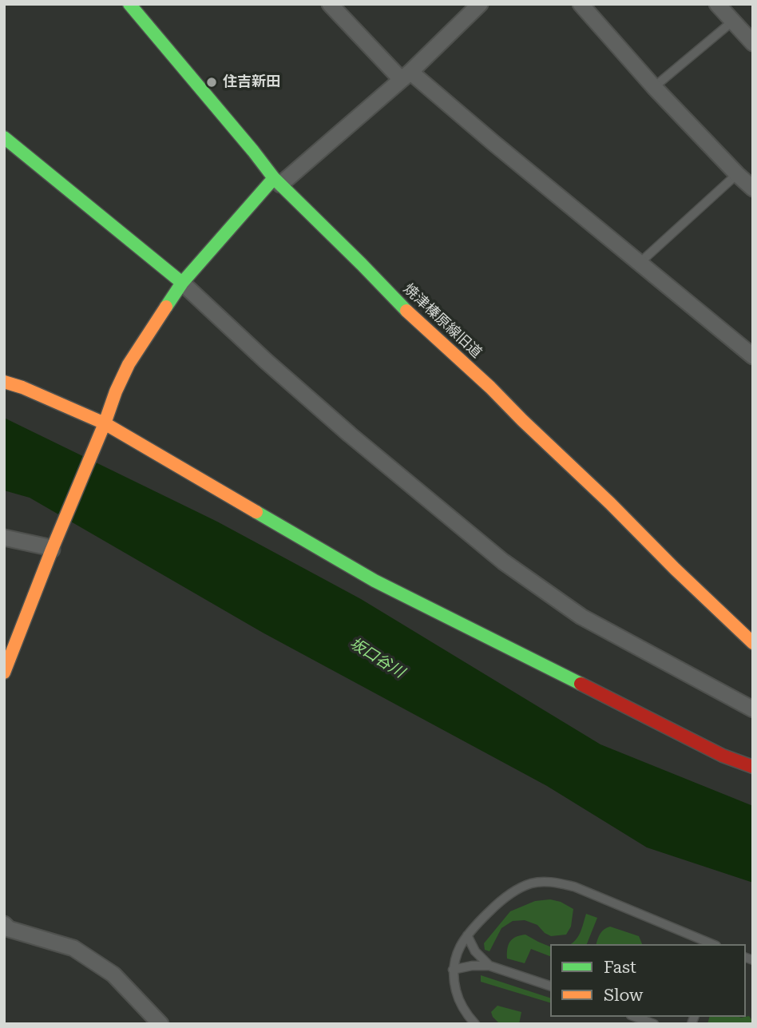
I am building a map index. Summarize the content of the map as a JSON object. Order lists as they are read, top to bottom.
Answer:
{
  "streets": {
    "street": ["焼津榛原線旧道"]
  },
  "water": ["坂口谷川"],
  "places": ["住吉新田"],
  "legend": ["Fast", "Slow"]
}
